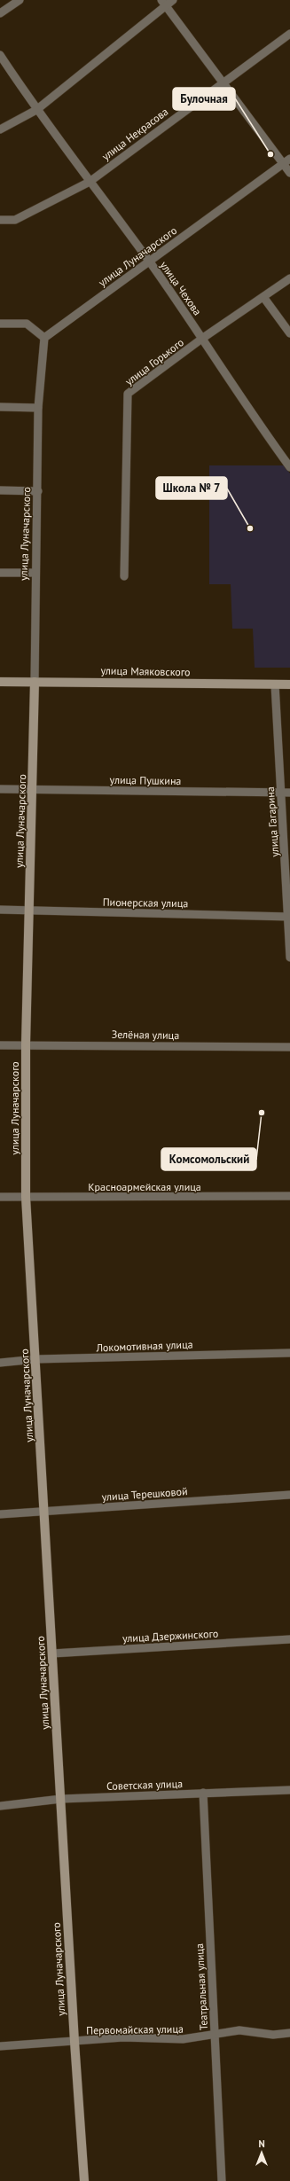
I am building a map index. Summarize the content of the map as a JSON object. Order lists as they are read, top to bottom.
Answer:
{
  "streets": {
    "main road": ["улица Луначарского", "улица Маяковского"],
    "street": [
      "улица Некрасова",
      "улица Чехова",
      "улица Горького",
      "улица Пушкина",
      "улица Гагарина",
      "Пионерская улица",
      "Зелёная улица",
      "Красноармейская улица",
      "Локомотивная улица",
      "улица Терешковой",
      "улица Дзержинского",
      "Советская улица",
      "Театральная улица",
      "Первомайская улица"
    ]
  },
  "crossings": [
    ["улица Некрасова", "улица Чехова"],
    ["улица Луначарского", "улица Чехова"],
    ["улица Луначарского", "улица Маяковского"],
    ["улица Луначарского", "улица Пушкина"],
    ["улица Луначарского", "Пионерская улица"],
    ["улица Луначарского", "Зелёная улица"],
    ["улица Луначарского", "Красноармейская улица"],
    ["улица Луначарского", "Локомотивная улица"],
    ["улица Луначарского", "улица Терешковой"],
    ["улица Луначарского", "улица Дзержинского"],
    ["улица Луначарского", "Советская улица"],
    ["улица Луначарского", "Первомайская улица"],
    ["улица Чехова", "улица Горького"],
    ["улица Маяковского", "улица Гагарина"],
    ["улица Пушкина", "улица Гагарина"],
    ["улица Гагарина", "Пионерская улица"],
    ["Советская улица", "Театральная улица"],
    ["Театральная улица", "Первомайская улица"]
  ],
  "places": ["Булочная", "Школа № 7", "Комсомольский"],
  "north": "top"
}
